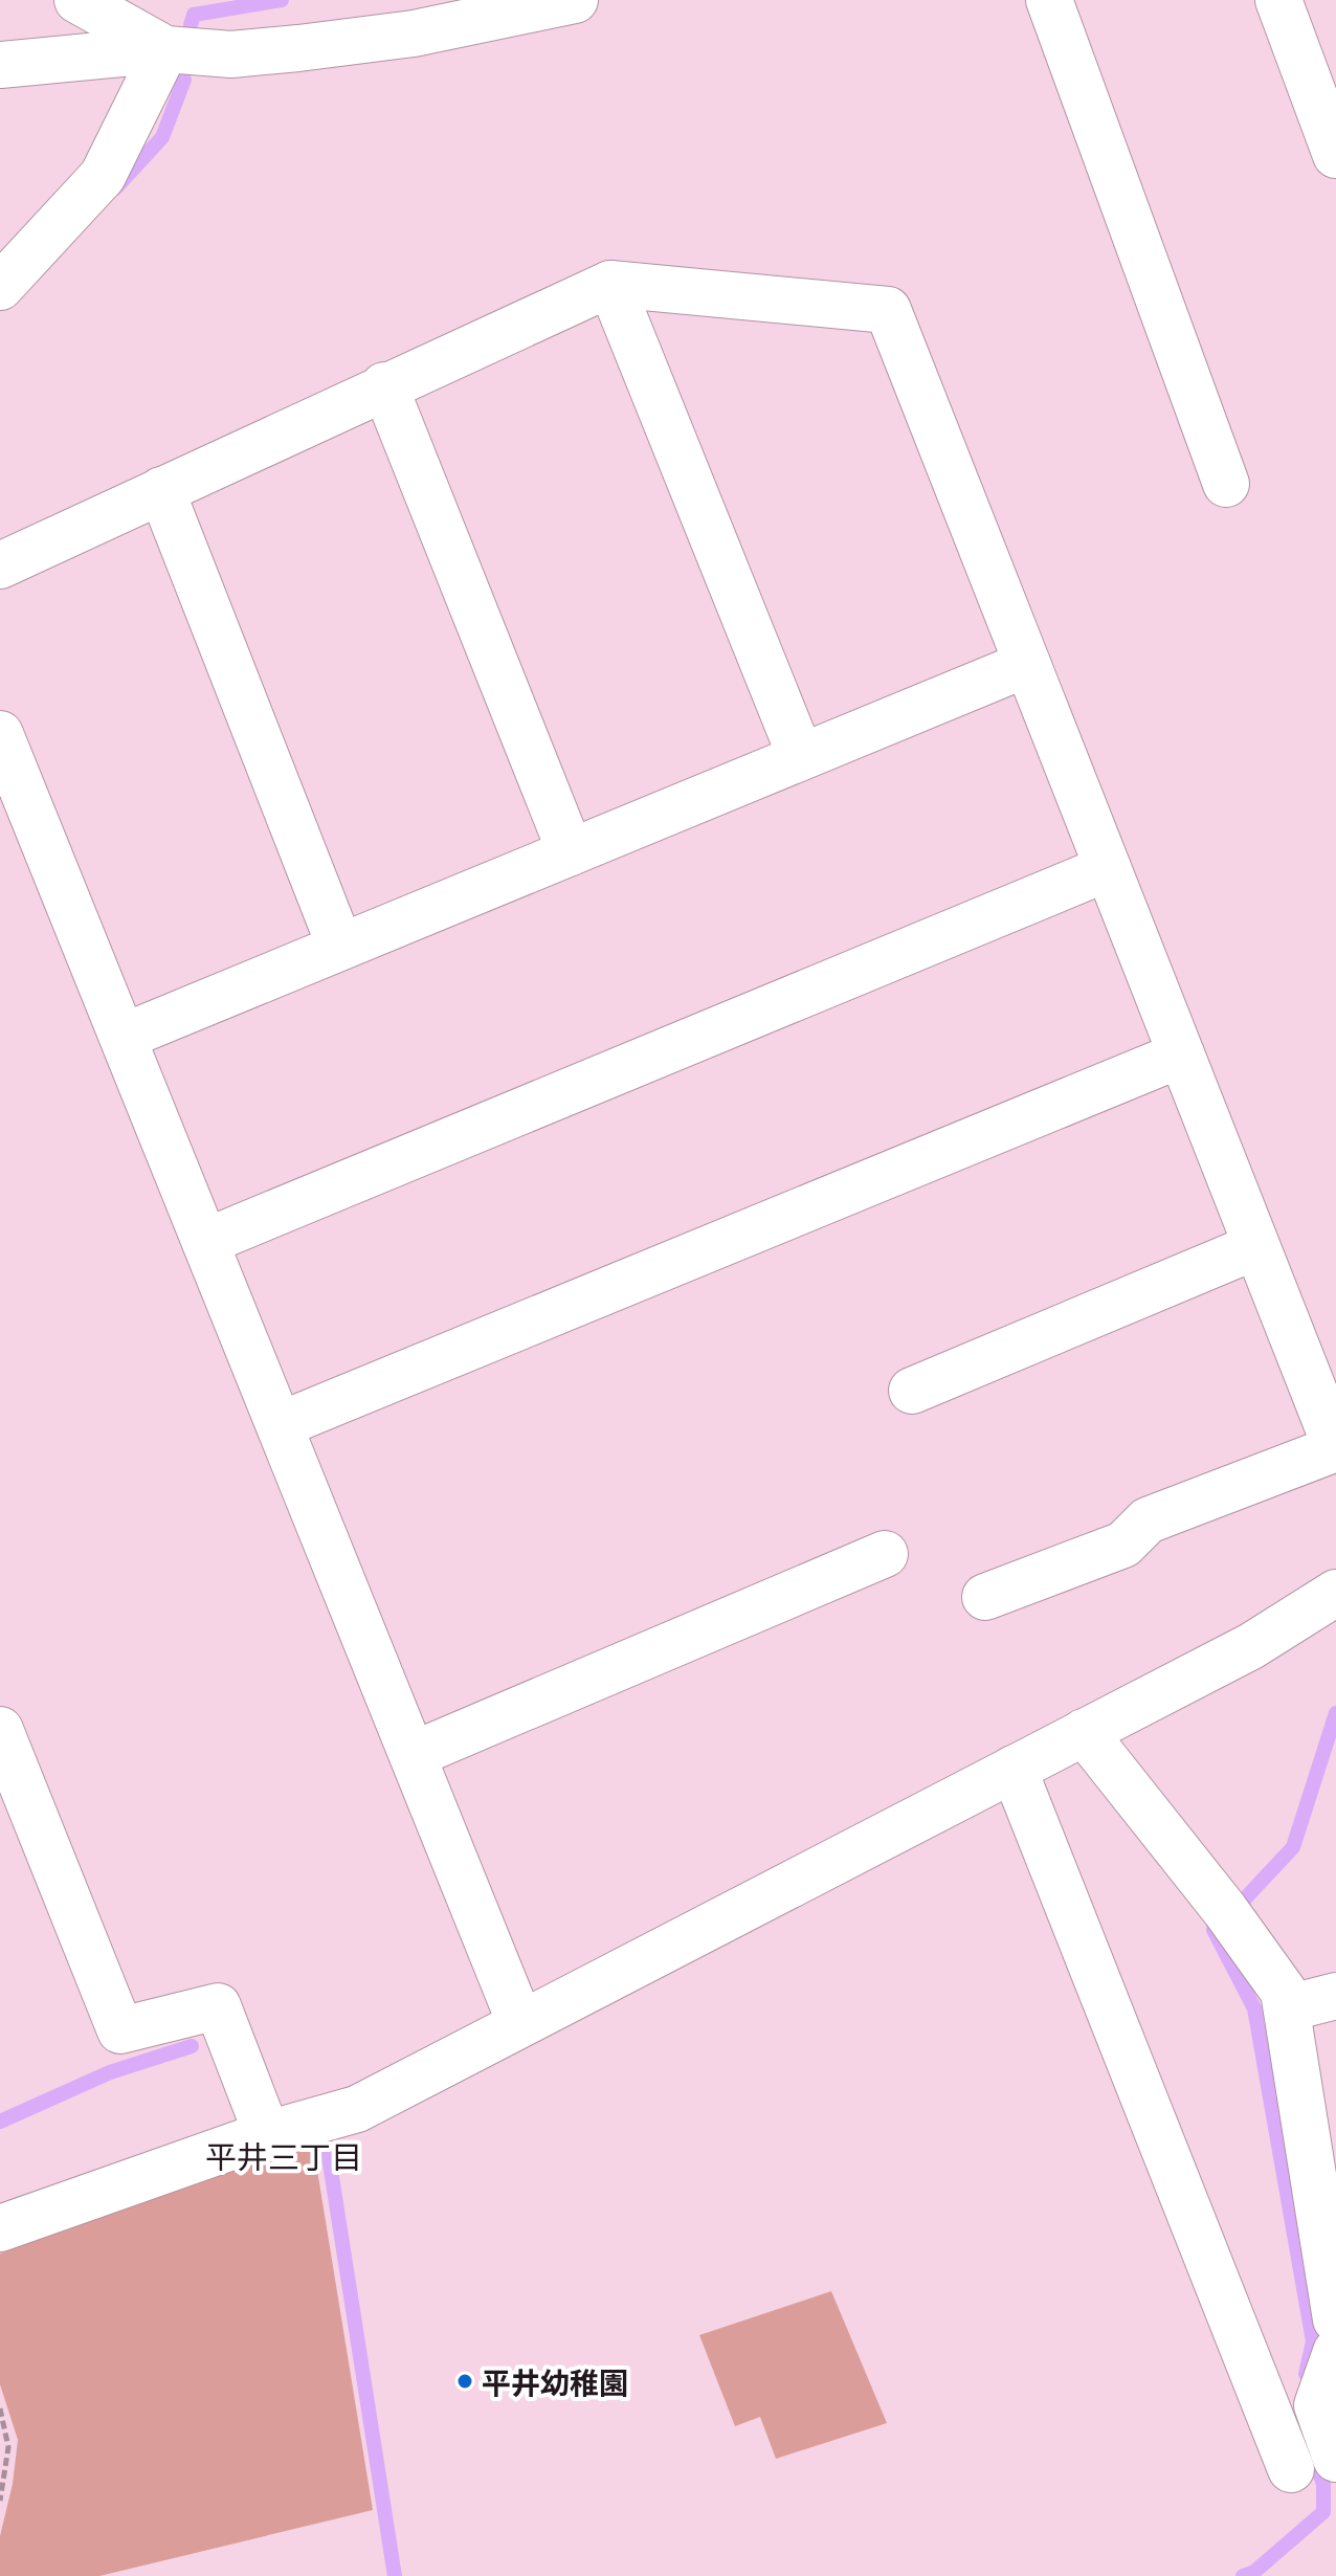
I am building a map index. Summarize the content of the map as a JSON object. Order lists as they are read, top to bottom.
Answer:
{
  "districts": ["平井三丁目"],
  "places": ["平井幼稚園"]
}
